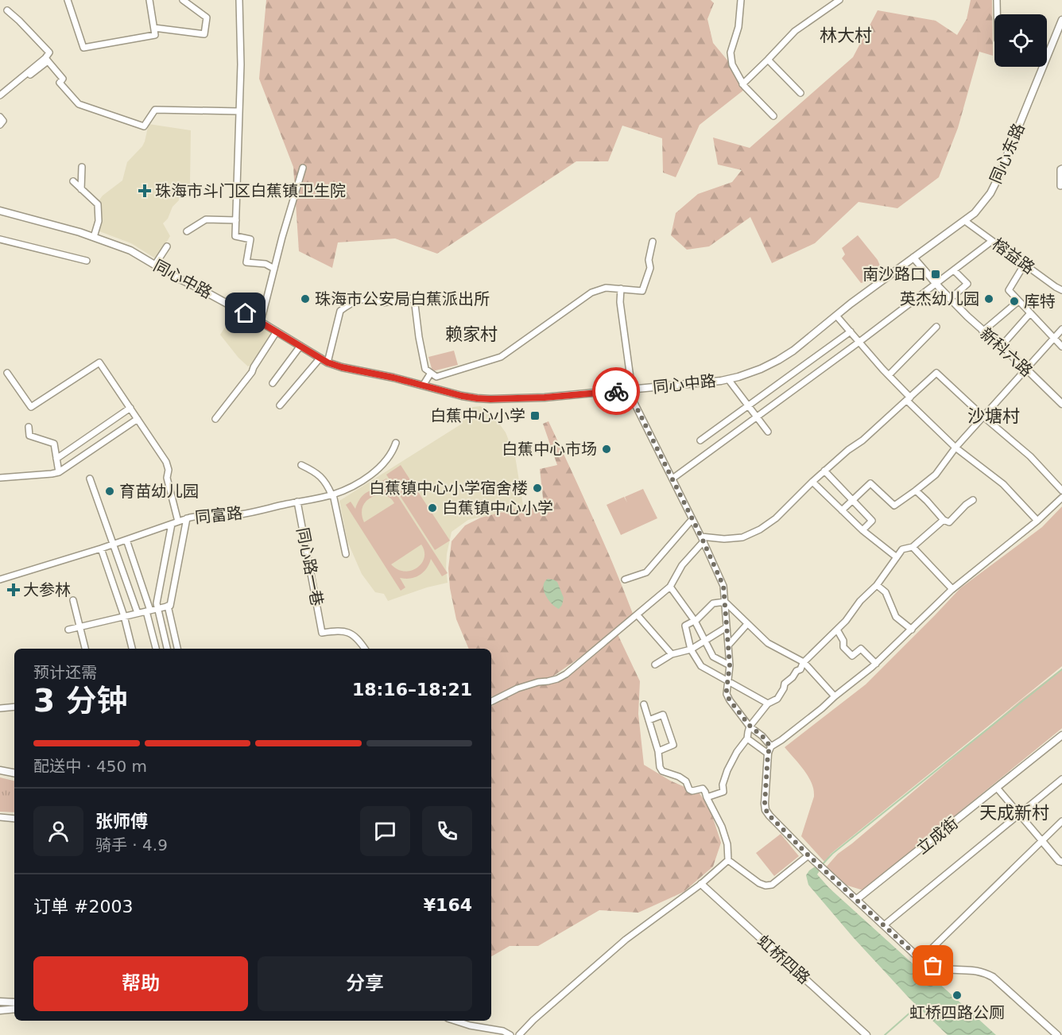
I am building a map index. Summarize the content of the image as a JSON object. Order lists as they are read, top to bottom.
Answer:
{
  "streets": {
    "street": [
      "同心东路",
      "榕益路",
      "同心中路",
      "新科六路",
      "同富路",
      "同心路一巷",
      "立成街",
      "虹桥四路"
    ]
  },
  "crossings": [
    ["同心东路", "榕益路"],
    ["同心东路", "同心中路"],
    ["同心东路", "新科六路"],
    ["同心中路", "新科六路"],
    ["同富路", "同心路一巷"]
  ],
  "districts": [
    "林大村",
    "赖家村",
    "沙塘村",
    "天成新村"
  ],
  "places": {
    "health": ["珠海市斗门区白蕉镇卫生院", "大参林"],
    "transit": ["南沙路口", "白蕉中心小学"],
    "other": [
      "珠海市公安局白蕉派出所",
      "英杰幼儿园",
      "库特",
      "白蕉中心市场",
      "白蕉镇中心小学宿舍楼",
      "育苗幼儿园",
      "白蕉镇中心小学",
      "虹桥四路公厕"
    ]
  },
  "page": {
    "heading": ["3 分钟", "预计还需", "18:16–18:21"],
    "panel": [
      "张师傅",
      "骑手 · 4.9",
      "订单 #2003",
      "¥164"
    ],
    "bar": "配送中 · 450 m",
    "buttons": ["帮助", "分享"]
  }
}
